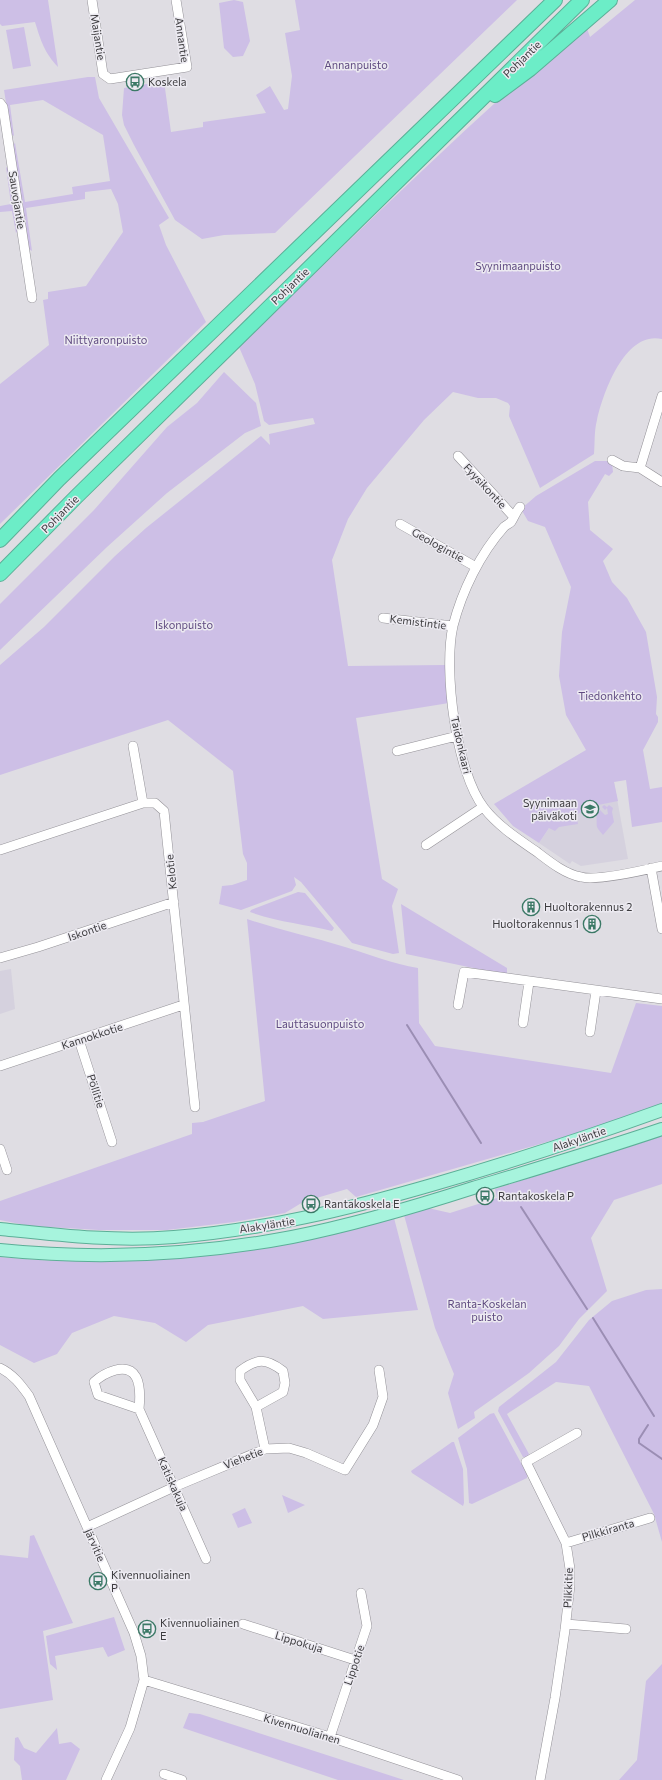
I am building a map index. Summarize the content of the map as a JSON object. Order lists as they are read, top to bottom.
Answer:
{
  "streets": {
    "highway": ["Pohjantie"],
    "main road": ["Alakyläntie"],
    "street": [
      "Maijantie",
      "Annantie",
      "Sauvojantie",
      "Fyysikontie",
      "Geologintie",
      "Kemistintie",
      "Taidonkaari",
      "Kelotie",
      "Iskontie",
      "Kannokkotie",
      "Pöllitie",
      "Viehetie",
      "Katiskakuja",
      "Pilkkiranta",
      "Järvitie",
      "Pilkkitie",
      "Lippokuja",
      "Lippotie",
      "Kivennuoliainen"
    ]
  },
  "crossings": [
    ["Maijantie", "Annantie"],
    ["Fyysikontie", "Taidonkaari"],
    ["Geologintie", "Taidonkaari"],
    ["Kemistintie", "Taidonkaari"],
    ["Kelotie", "Iskontie"],
    ["Kelotie", "Kannokkotie"],
    ["Kannokkotie", "Pöllitie"],
    ["Viehetie", "Katiskakuja"],
    ["Viehetie", "Järvitie"],
    ["Pilkkiranta", "Pilkkitie"],
    ["Järvitie", "Kivennuoliainen"],
    ["Lippokuja", "Lippotie"],
    ["Lippotie", "Kivennuoliainen"]
  ],
  "parks": [
    "Annanpuisto",
    "Syynimaanpuisto",
    "Niittyaronpuisto",
    "Iskonpuisto",
    "Tiedonkehto",
    "Lauttasuonpuisto",
    "Ranta-Koskelan puisto"
  ],
  "places": {
    "bus stop": [
      "Koskela",
      "Rantakoskela P",
      "Rantakoskela E",
      "Kivennuoliainen P",
      "Kivennuoliainen E"
    ],
    "school or university": ["Syynimaan päiväkoti"],
    "building": ["Huoltorakennus 2", "Huoltorakennus 1"]
  }
}
